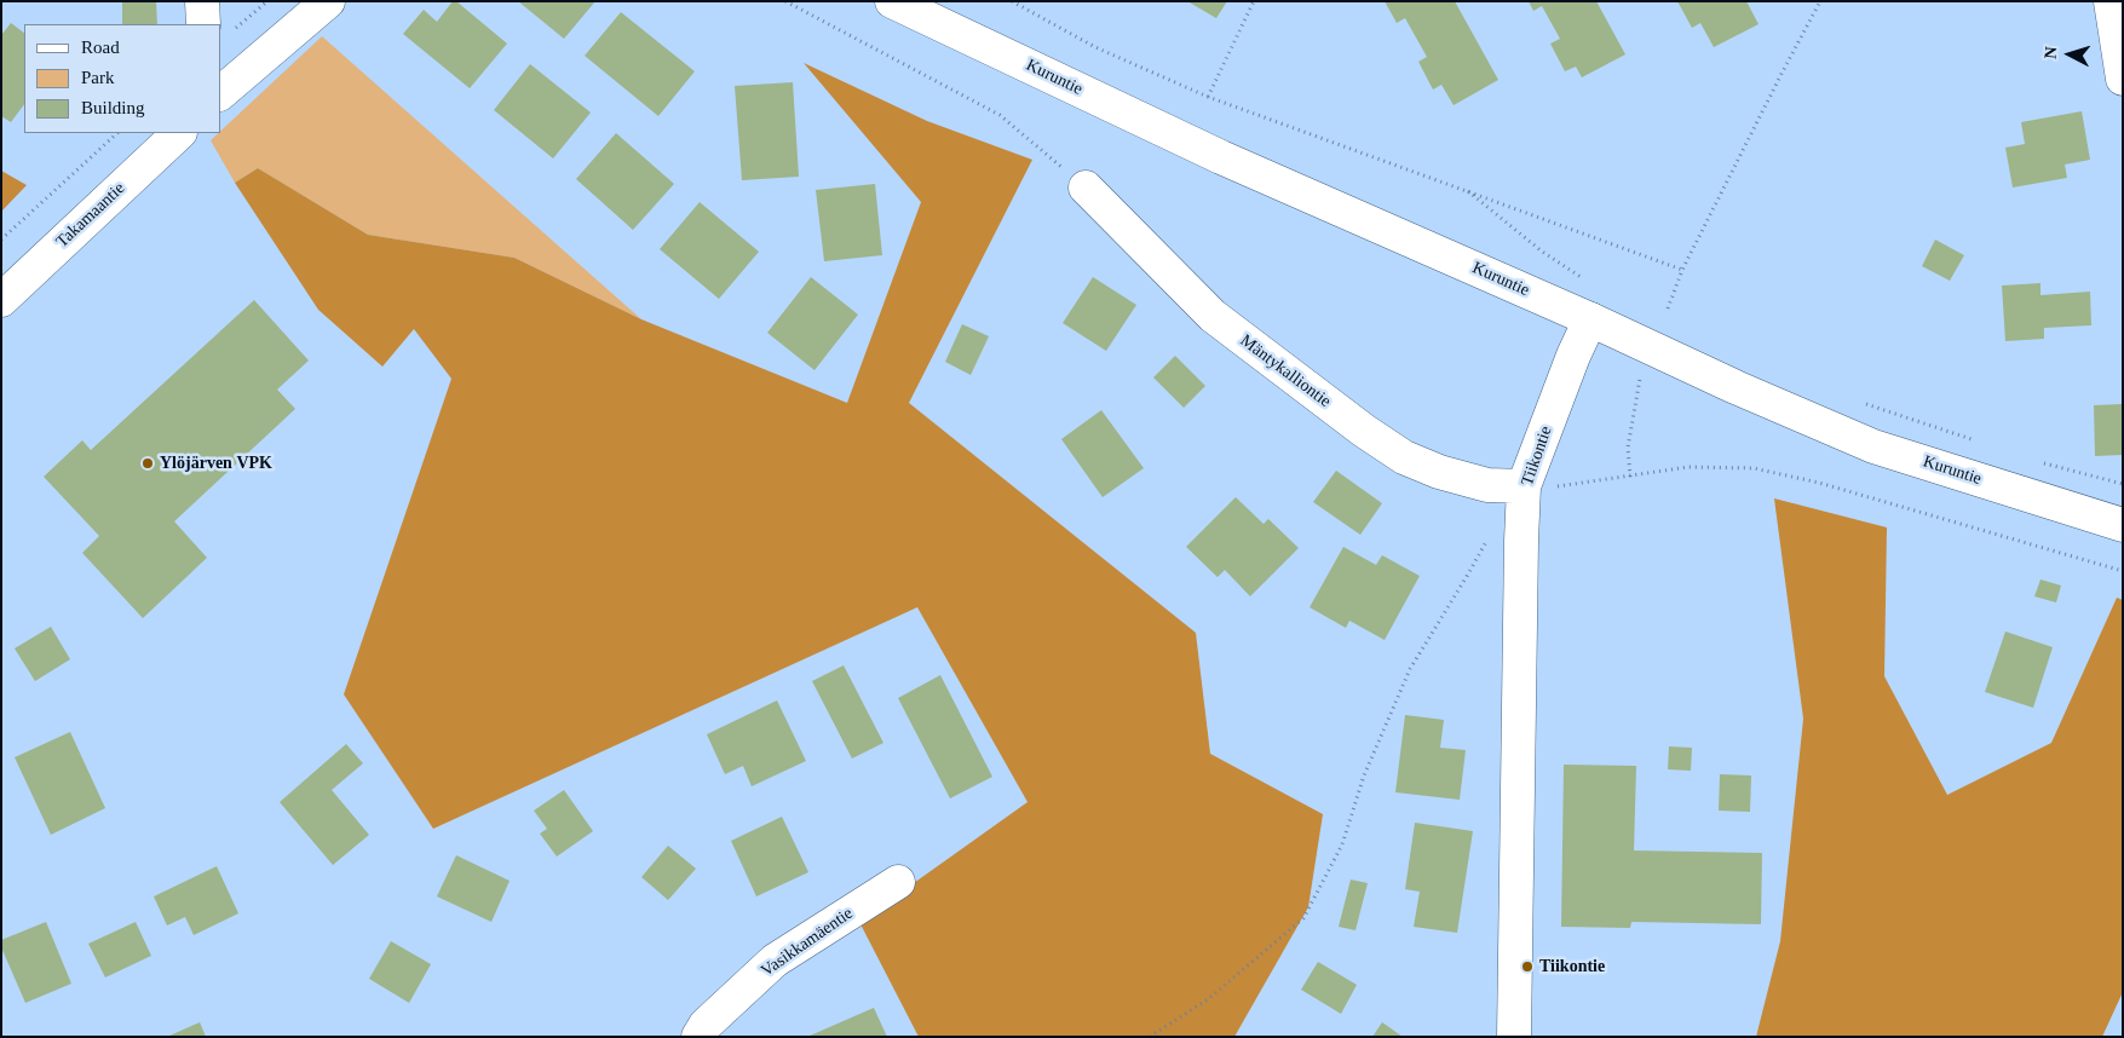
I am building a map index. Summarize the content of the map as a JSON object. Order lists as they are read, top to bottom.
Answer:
{
  "streets": {
    "street": [
      "Kuruntie",
      "Takamaantie",
      "Mäntykalliontie",
      "Tiikontie",
      "Vasikkamäentie"
    ]
  },
  "crossings": [
    ["Kuruntie", "Tiikontie"],
    ["Mäntykalliontie", "Tiikontie"]
  ],
  "places": ["Ylöjärven VPK", "Tiikontie"],
  "legend": ["Road", "Park", "Building"],
  "north": "left"
}
